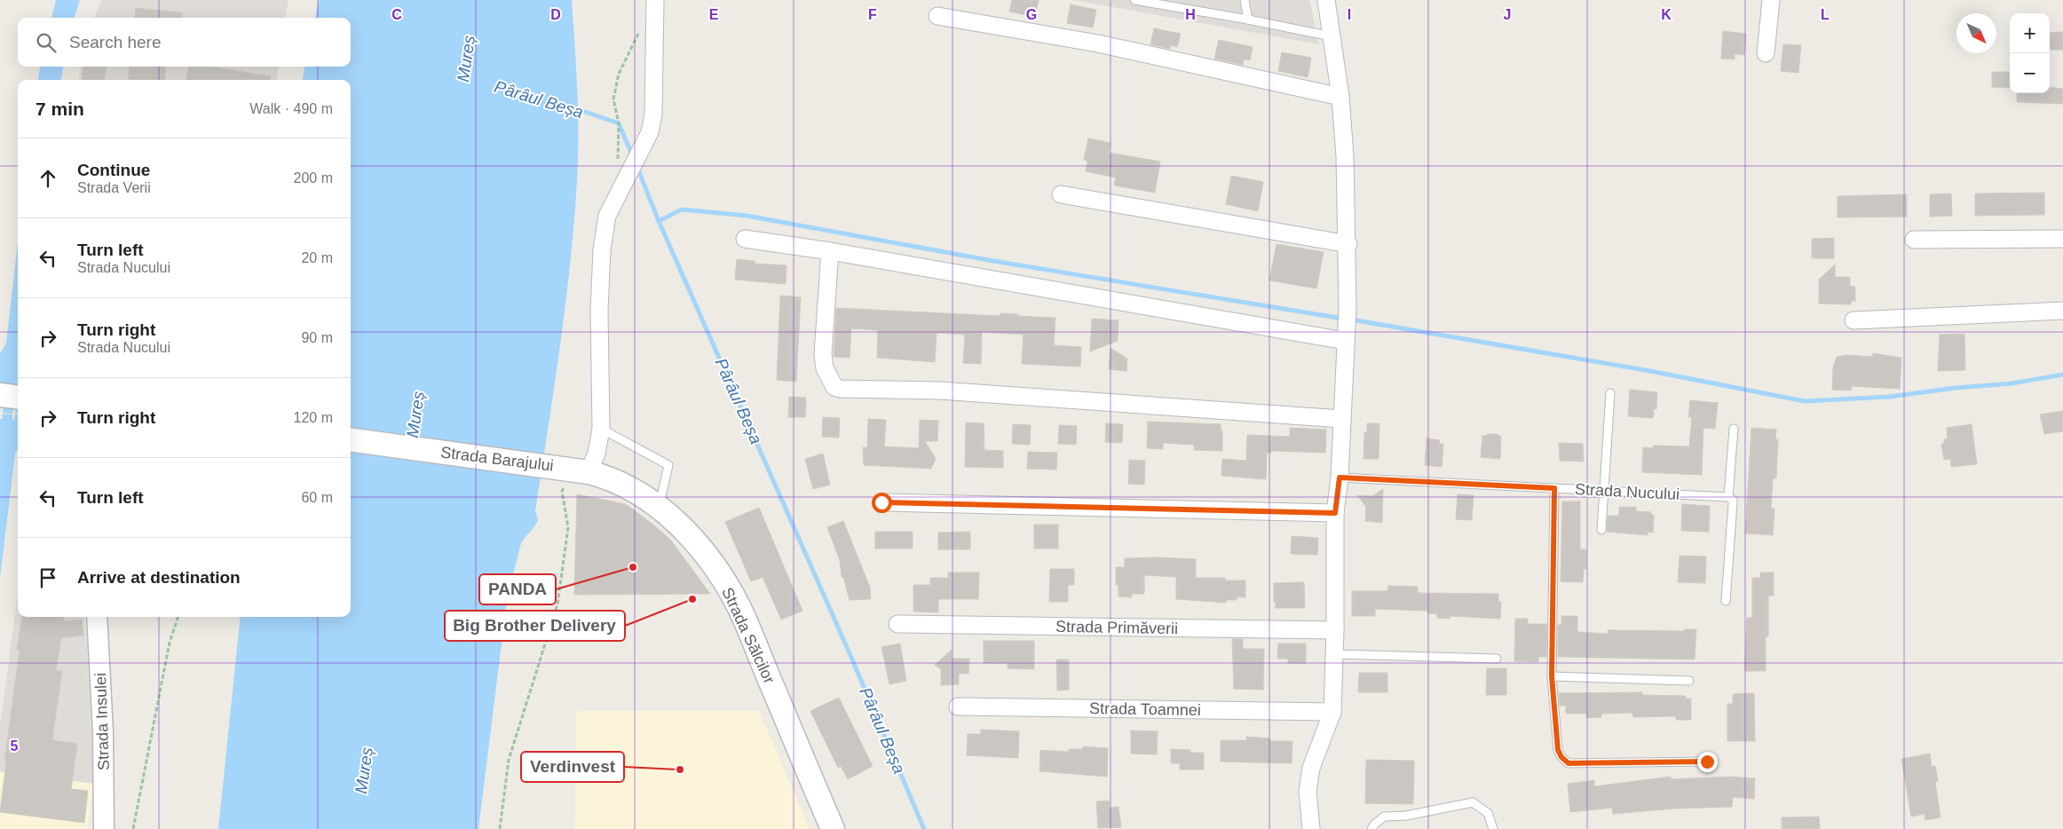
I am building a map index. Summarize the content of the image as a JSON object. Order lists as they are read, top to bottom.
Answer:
{
  "streets": {
    "main road": ["Strada Barajului", "Strada Sălcilor"],
    "street": ["Strada Primăverii", "Strada Toamnei", "Strada Insulei"],
    "lane": ["Strada Nucului"]
  },
  "crossings": [
    ["Strada Barajului", "Strada Sălcilor"]
  ],
  "water": ["Mureș", "Pârâul Beșa"],
  "places": ["PANDA", "Big Brother Delivery", "Verdinvest"],
  "north": "bottom right",
  "page": {
    "map_buttons": ["+", "−"],
    "search": "Search here",
    "heading": ["7 min", "Walk · 490 m"],
    "list": [
      ["Continue", "Strada Verii", "200 m"],
      ["Turn left", "Strada Nucului", "20 m"],
      ["Turn right", "Strada Nucului", "90 m"],
      ["Turn right", "120 m"],
      ["Turn left", "60 m"],
      "Arrive at destination"
    ]
  },
  "grid": {
    "columns": [
      "C",
      "D",
      "E",
      "F",
      "G",
      "H",
      "I",
      "J",
      "K",
      "L"
    ],
    "rows": ["5"]
  }
}
